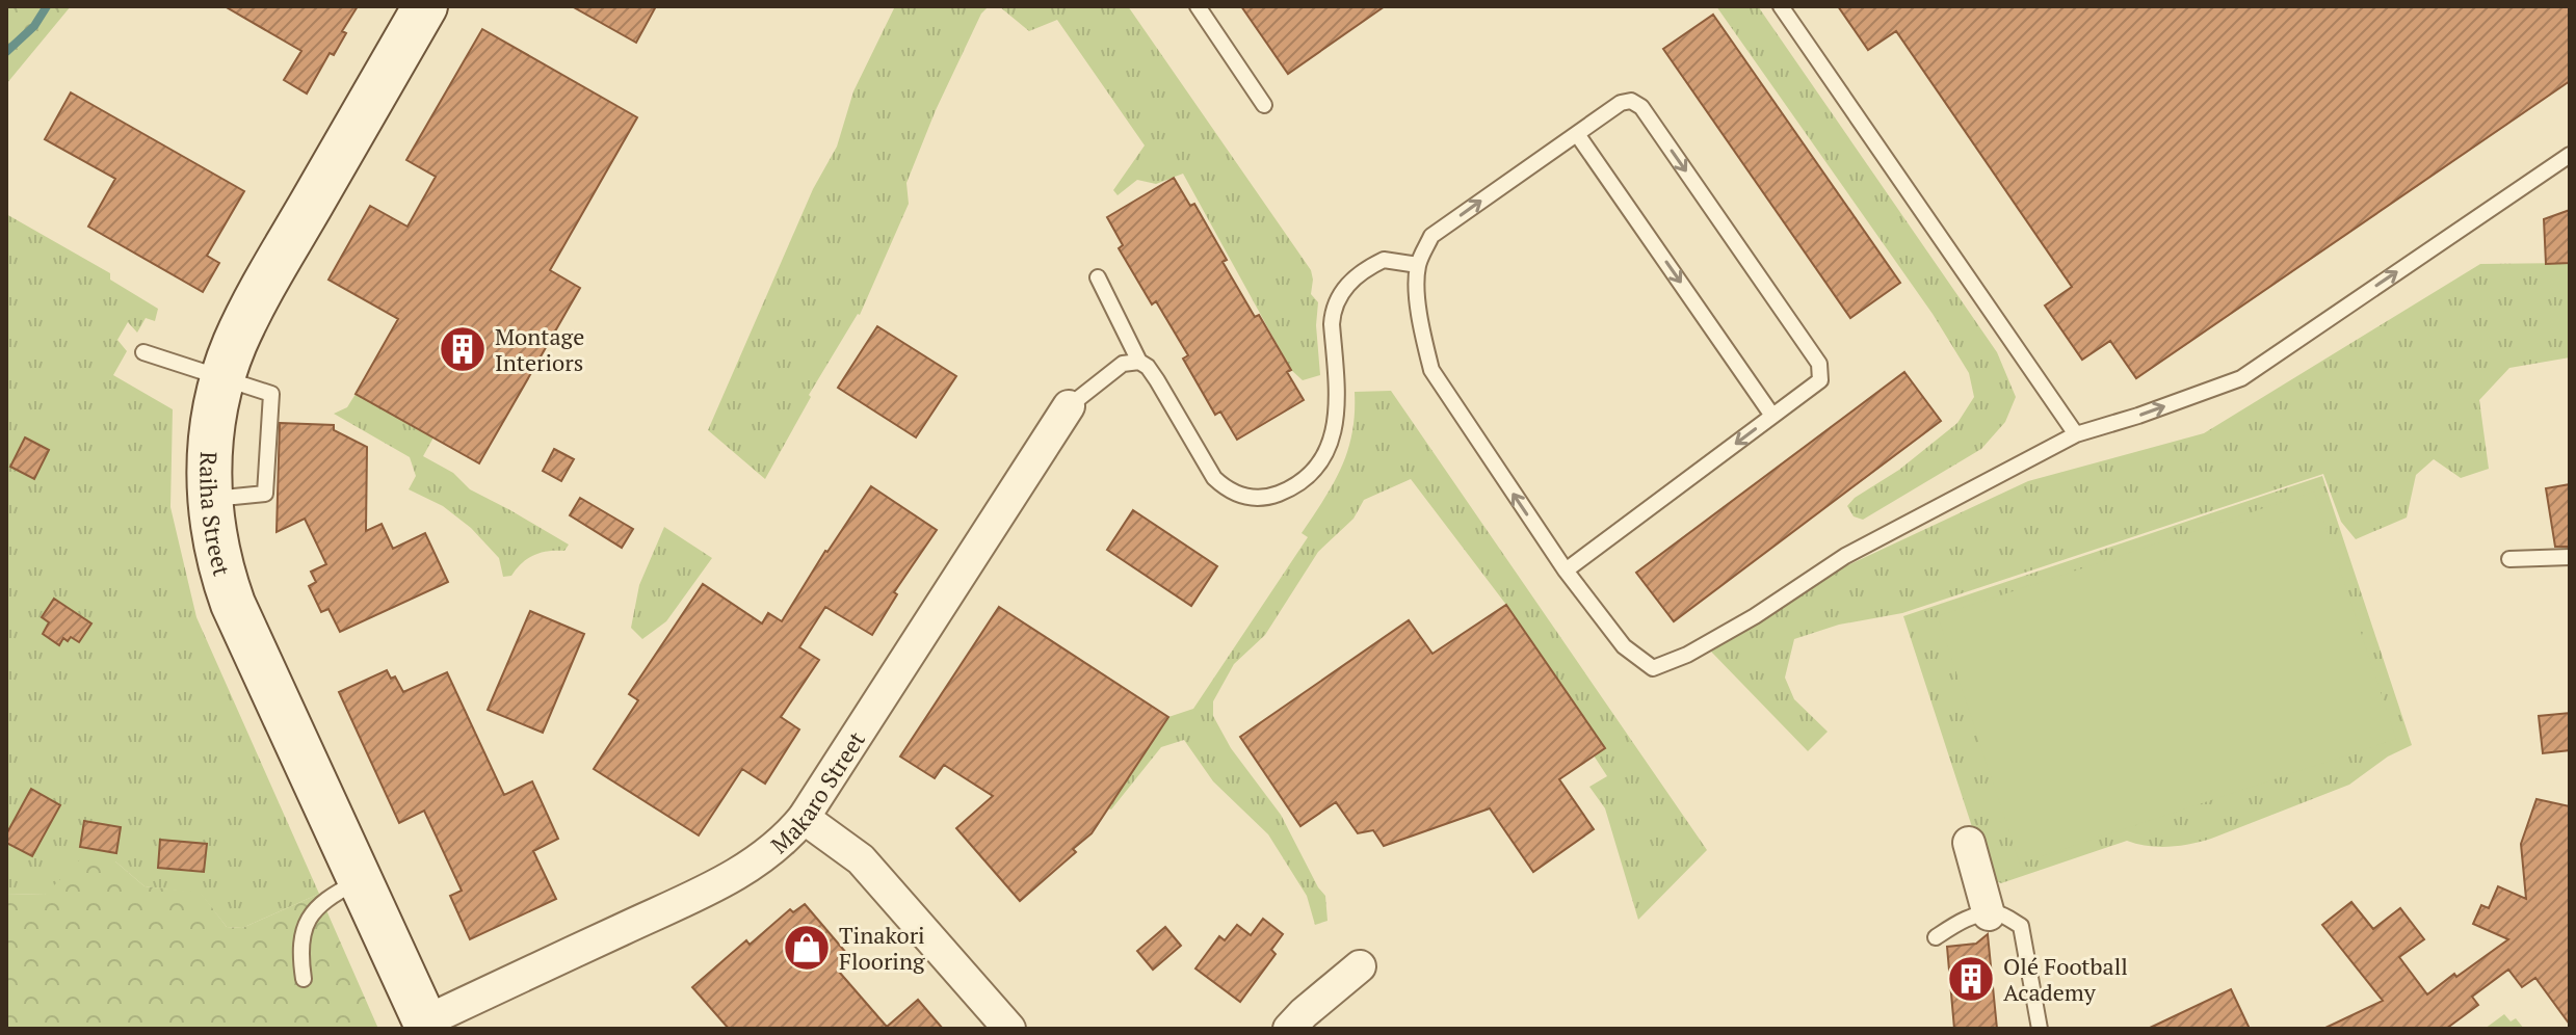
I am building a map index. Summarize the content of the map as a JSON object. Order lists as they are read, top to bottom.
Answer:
{
  "streets": {
    "main road": ["Raiha Street"],
    "street": ["Makaro Street"]
  },
  "crossings": [
    ["Raiha Street", "Makaro Street"]
  ],
  "places": {
    "building": ["Montage Interiors", "Olé Football Academy"],
    "shop": ["Tinakori Flooring"]
  }
}
